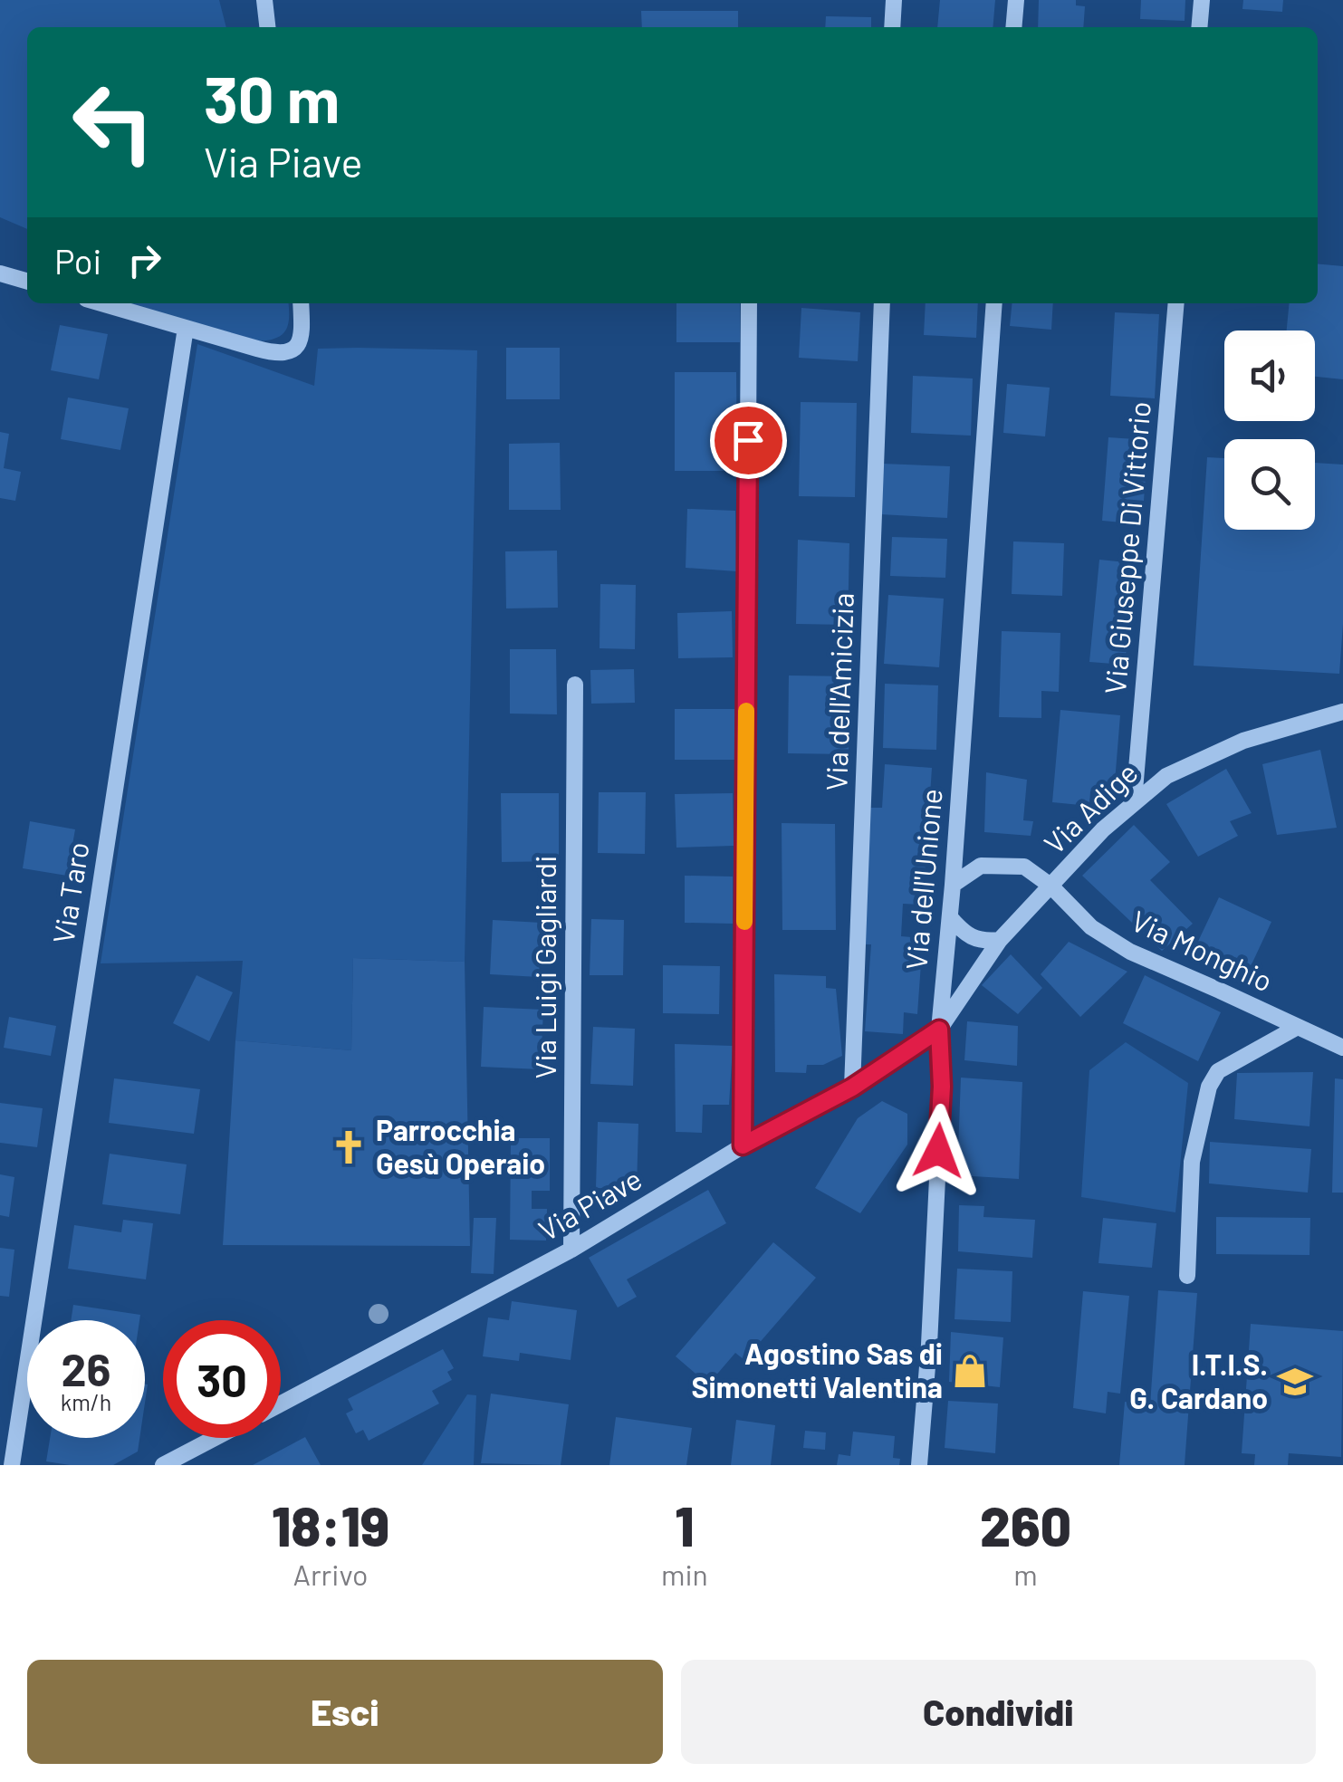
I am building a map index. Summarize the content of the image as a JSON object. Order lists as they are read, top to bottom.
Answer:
{
  "streets": {
    "street": [
      "Via Giuseppe Di Vittorio",
      "Via dell'Amicizia",
      "Via Adige",
      "Via dell'Unione",
      "Via Taro",
      "Via Monghio",
      "Via Luigi Gagliardi",
      "Via Piave"
    ]
  },
  "crossings": [
    ["Via Giuseppe Di Vittorio", "Via Adige"],
    ["Via dell'Amicizia", "Via Piave"],
    ["Via Adige", "Via dell'Unione"],
    ["Via Adige", "Via Monghio"],
    ["Via Adige", "Via Piave"],
    ["Via dell'Unione", "Via Monghio"],
    ["Via dell'Unione", "Via Piave"],
    ["Via Luigi Gagliardi", "Via Piave"]
  ],
  "places": {
    "church": ["Parrocchia Gesù Operaio"],
    "shop": ["Agostino Sas di Simonetti Valentina"],
    "school or university": ["I.T.I.S. G. Cardano"]
  },
  "page": {
    "turn": ["30 m", "Via Piave"],
    "then": "Poi",
    "speed": "26 km/h",
    "limit": "30",
    "eta": [
      "18:19",
      "Arrivo",
      "1",
      "min",
      "260",
      "m"
    ],
    "buttons": ["Esci", "Condividi"]
  }
}
